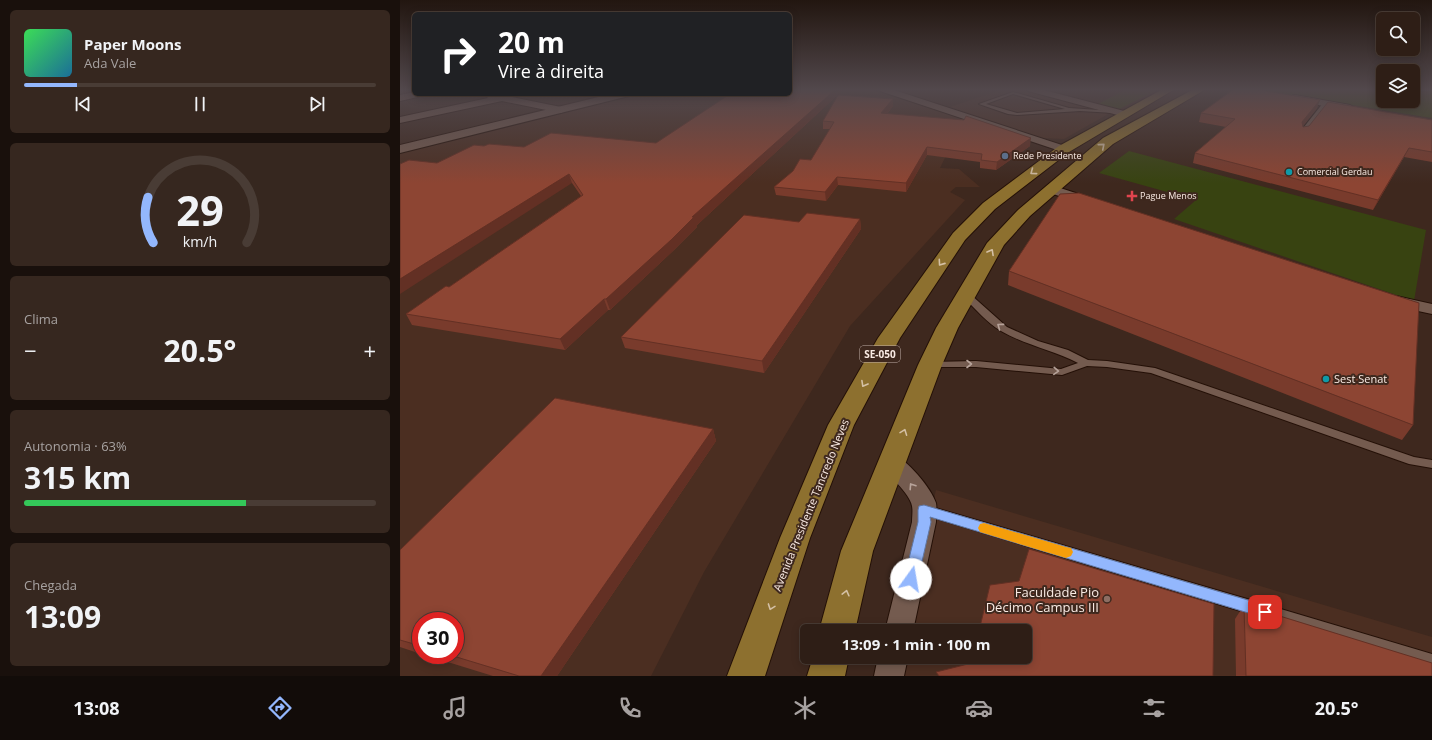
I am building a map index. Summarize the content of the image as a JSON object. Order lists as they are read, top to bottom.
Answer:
{
  "streets": {
    "main road": ["SE-050", "Avenida Presidente Tancredo Neves"]
  },
  "places": {
    "other": [
      "Rede Presidente",
      "Comercial Gerdau",
      "Sest Senat",
      "Faculdade Pio Décimo Campus III"
    ],
    "health": ["Pague Menos"]
  },
  "page": {
    "turn": ["20 m", "Vire à direita"],
    "song": ["Paper Moons", "Ada Vale"],
    "tile": [
      "Clima",
      ["Autonomia · 63%", "315 km"],
      ["Chegada", "13:09"]
    ],
    "heat": ["−", "20.5°", "+"],
    "limit": "30",
    "trip": "13:09 · 1 min · 100 m",
    "tabs": ["13:08", "20.5°"],
    "gauge": ["29", "km/h"]
  }
}
